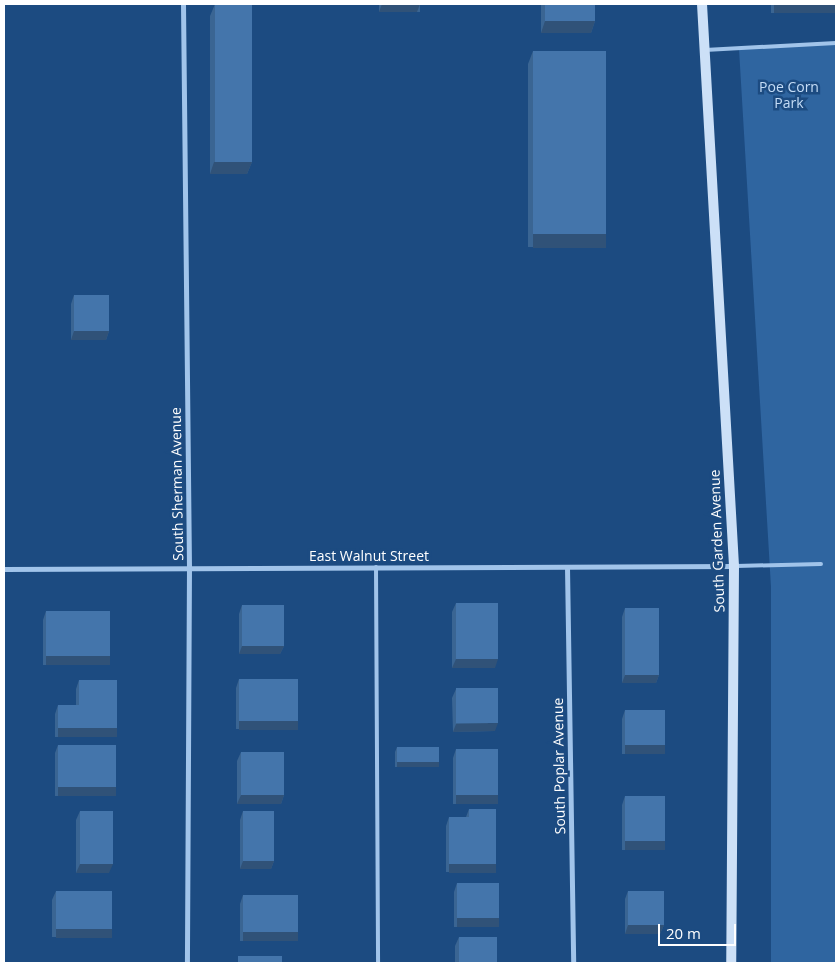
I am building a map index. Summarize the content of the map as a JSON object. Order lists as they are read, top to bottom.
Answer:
{
  "streets": {
    "street": [
      "South Sherman Avenue",
      "South Garden Avenue",
      "East Walnut Street",
      "South Poplar Avenue"
    ]
  },
  "crossings": [
    ["South Sherman Avenue", "East Walnut Street"],
    ["South Garden Avenue", "East Walnut Street"],
    ["East Walnut Street", "South Poplar Avenue"]
  ],
  "parks": ["Poe Corn Park"],
  "scale_bar": "20 m"
}
